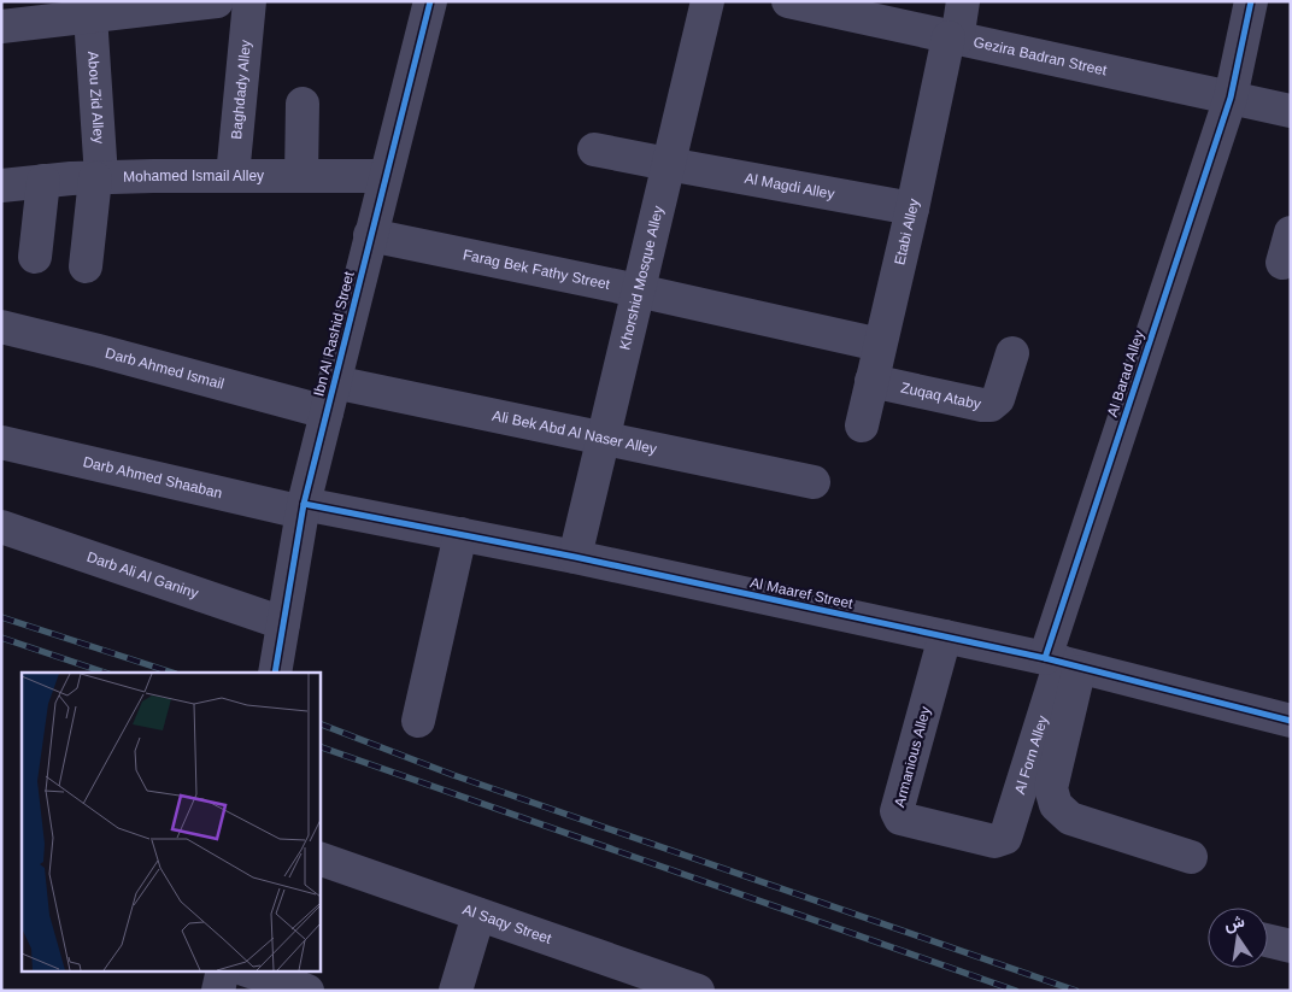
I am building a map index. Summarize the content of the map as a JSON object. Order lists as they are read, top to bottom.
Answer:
{
  "streets": {
    "street": [
      "Gezira Badran Street",
      "Baghdady Alley",
      "Abou Zid Alley",
      "Mohamed Ismail Alley",
      "Al Magdi Alley",
      "Etabi Alley",
      "Farag Bek Fathy Street",
      "Khorshid Mosque Alley",
      "Ibn Al Rashid Street",
      "Darb Ahmed Ismail",
      "Al Barad Alley",
      "Zuqaq Ataby",
      "Ali Bek Abd Al Naser Alley",
      "Darb Ahmed Shaaban",
      "Darb Ali Al Ganiny",
      "Al Maaref Street",
      "Al Forn Alley",
      "Armanious Alley",
      "Al Saqy Street"
    ]
  },
  "crossings": [
    ["Gezira Badran Street", "Etabi Alley"],
    ["Gezira Badran Street", "Al Barad Alley"],
    ["Baghdady Alley", "Mohamed Ismail Alley"],
    ["Abou Zid Alley", "Mohamed Ismail Alley"],
    ["Mohamed Ismail Alley", "Ibn Al Rashid Street"],
    ["Al Magdi Alley", "Etabi Alley"],
    ["Al Magdi Alley", "Khorshid Mosque Alley"],
    ["Etabi Alley", "Farag Bek Fathy Street"],
    ["Etabi Alley", "Zuqaq Ataby"],
    ["Farag Bek Fathy Street", "Khorshid Mosque Alley"],
    ["Farag Bek Fathy Street", "Ibn Al Rashid Street"],
    ["Khorshid Mosque Alley", "Ali Bek Abd Al Naser Alley"],
    ["Khorshid Mosque Alley", "Al Maaref Street"],
    ["Ibn Al Rashid Street", "Darb Ahmed Ismail"],
    ["Ibn Al Rashid Street", "Ali Bek Abd Al Naser Alley"],
    ["Ibn Al Rashid Street", "Darb Ahmed Shaaban"],
    ["Ibn Al Rashid Street", "Darb Ali Al Ganiny"],
    ["Ibn Al Rashid Street", "Al Maaref Street"],
    ["Darb Ahmed Ismail", "Ali Bek Abd Al Naser Alley"],
    ["Al Barad Alley", "Al Maaref Street"],
    ["Al Barad Alley", "Al Forn Alley"],
    ["Darb Ahmed Shaaban", "Al Maaref Street"],
    ["Al Maaref Street", "Al Forn Alley"],
    ["Al Maaref Street", "Armanious Alley"],
    ["Al Forn Alley", "Armanious Alley"]
  ],
  "north": "top"
}
